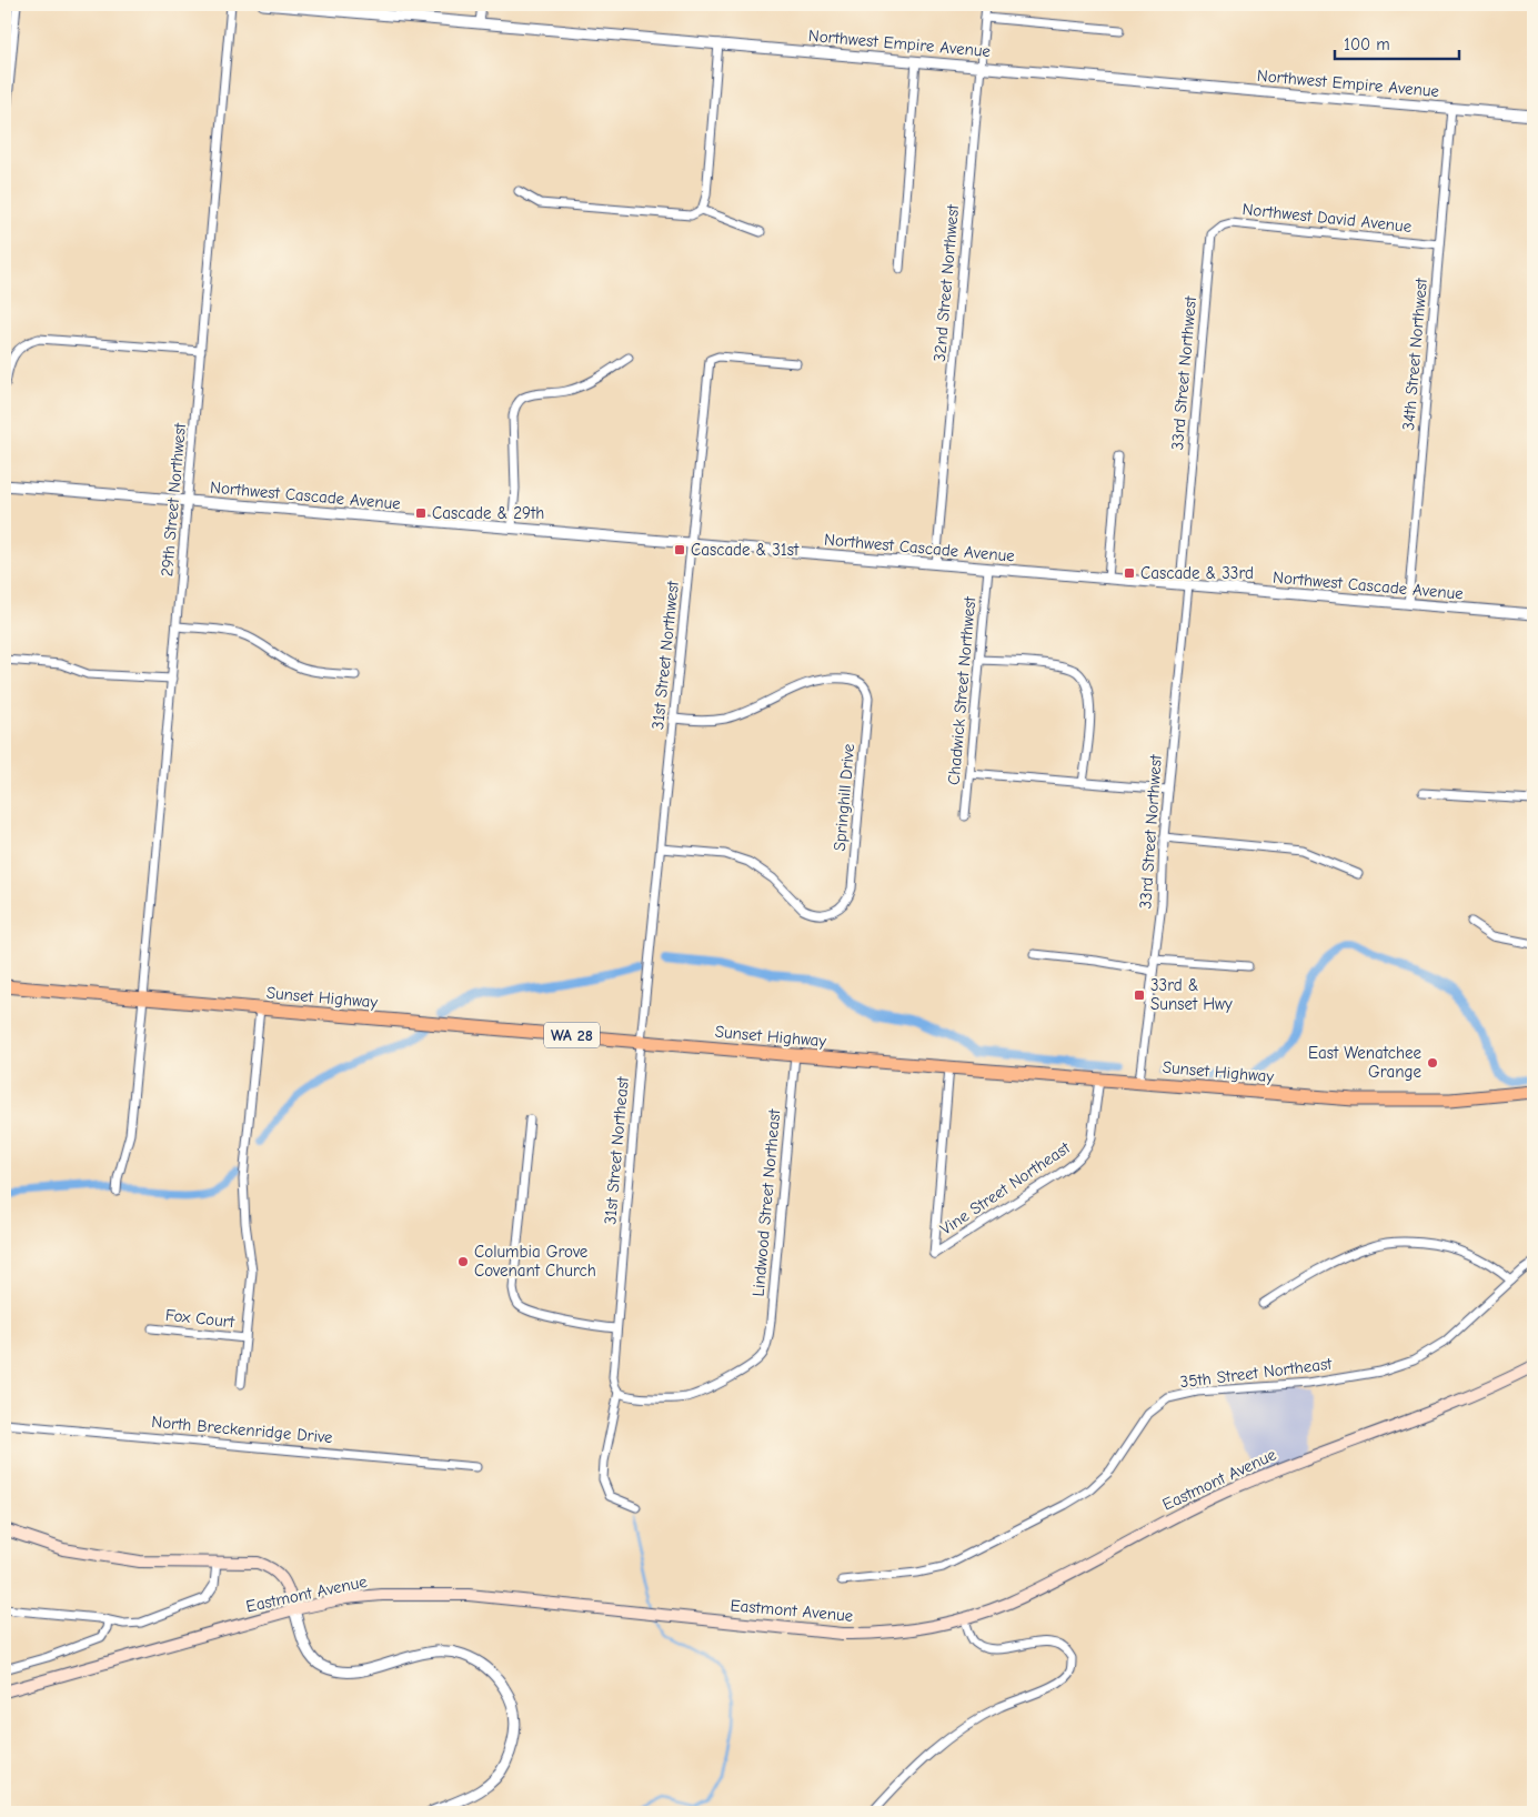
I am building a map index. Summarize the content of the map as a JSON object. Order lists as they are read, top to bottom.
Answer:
{
  "streets": {
    "highway": ["Sunset Highway", "WA 28"],
    "main road": ["Eastmont Avenue"],
    "street": [
      "Northwest Empire Avenue",
      "Northwest David Avenue",
      "32nd Street Northwest",
      "34th Street Northwest",
      "33rd Street Northwest",
      "Northwest Cascade Avenue",
      "29th Street Northwest",
      "31st Street Northwest",
      "Chadwick Street Northwest",
      "Springhill Drive",
      "31st Street Northeast",
      "Vine Street Northeast",
      "Lindwood Street Northeast",
      "Fox Court",
      "35th Street Northeast",
      "North Breckenridge Drive"
    ]
  },
  "crossings": [
    ["Northwest Empire Avenue", "32nd Street Northwest"],
    ["Northwest Empire Avenue", "34th Street Northwest"],
    ["Northwest David Avenue", "34th Street Northwest"],
    ["Northwest David Avenue", "33rd Street Northwest"],
    ["32nd Street Northwest", "Northwest Cascade Avenue"],
    ["34th Street Northwest", "Northwest Cascade Avenue"],
    ["33rd Street Northwest", "Northwest Cascade Avenue"],
    ["33rd Street Northwest", "Sunset Highway"],
    ["Northwest Cascade Avenue", "29th Street Northwest"],
    ["Northwest Cascade Avenue", "31st Street Northwest"],
    ["Northwest Cascade Avenue", "Chadwick Street Northwest"],
    ["29th Street Northwest", "Sunset Highway"],
    ["31st Street Northwest", "Springhill Drive"],
    ["31st Street Northwest", "Sunset Highway"],
    ["31st Street Northwest", "31st Street Northeast"],
    ["Sunset Highway", "31st Street Northeast"],
    ["Sunset Highway", "Vine Street Northeast"],
    ["Sunset Highway", "Lindwood Street Northeast"]
  ],
  "places": {
    "transit": [
      "Cascade & 29th",
      "Cascade & 31st",
      "Cascade & 33rd",
      "33rd & Sunset Hwy"
    ],
    "other": ["East Wenatchee Grange", "Columbia Grove Covenant Church"]
  },
  "scale_bar": "100 m"
}
